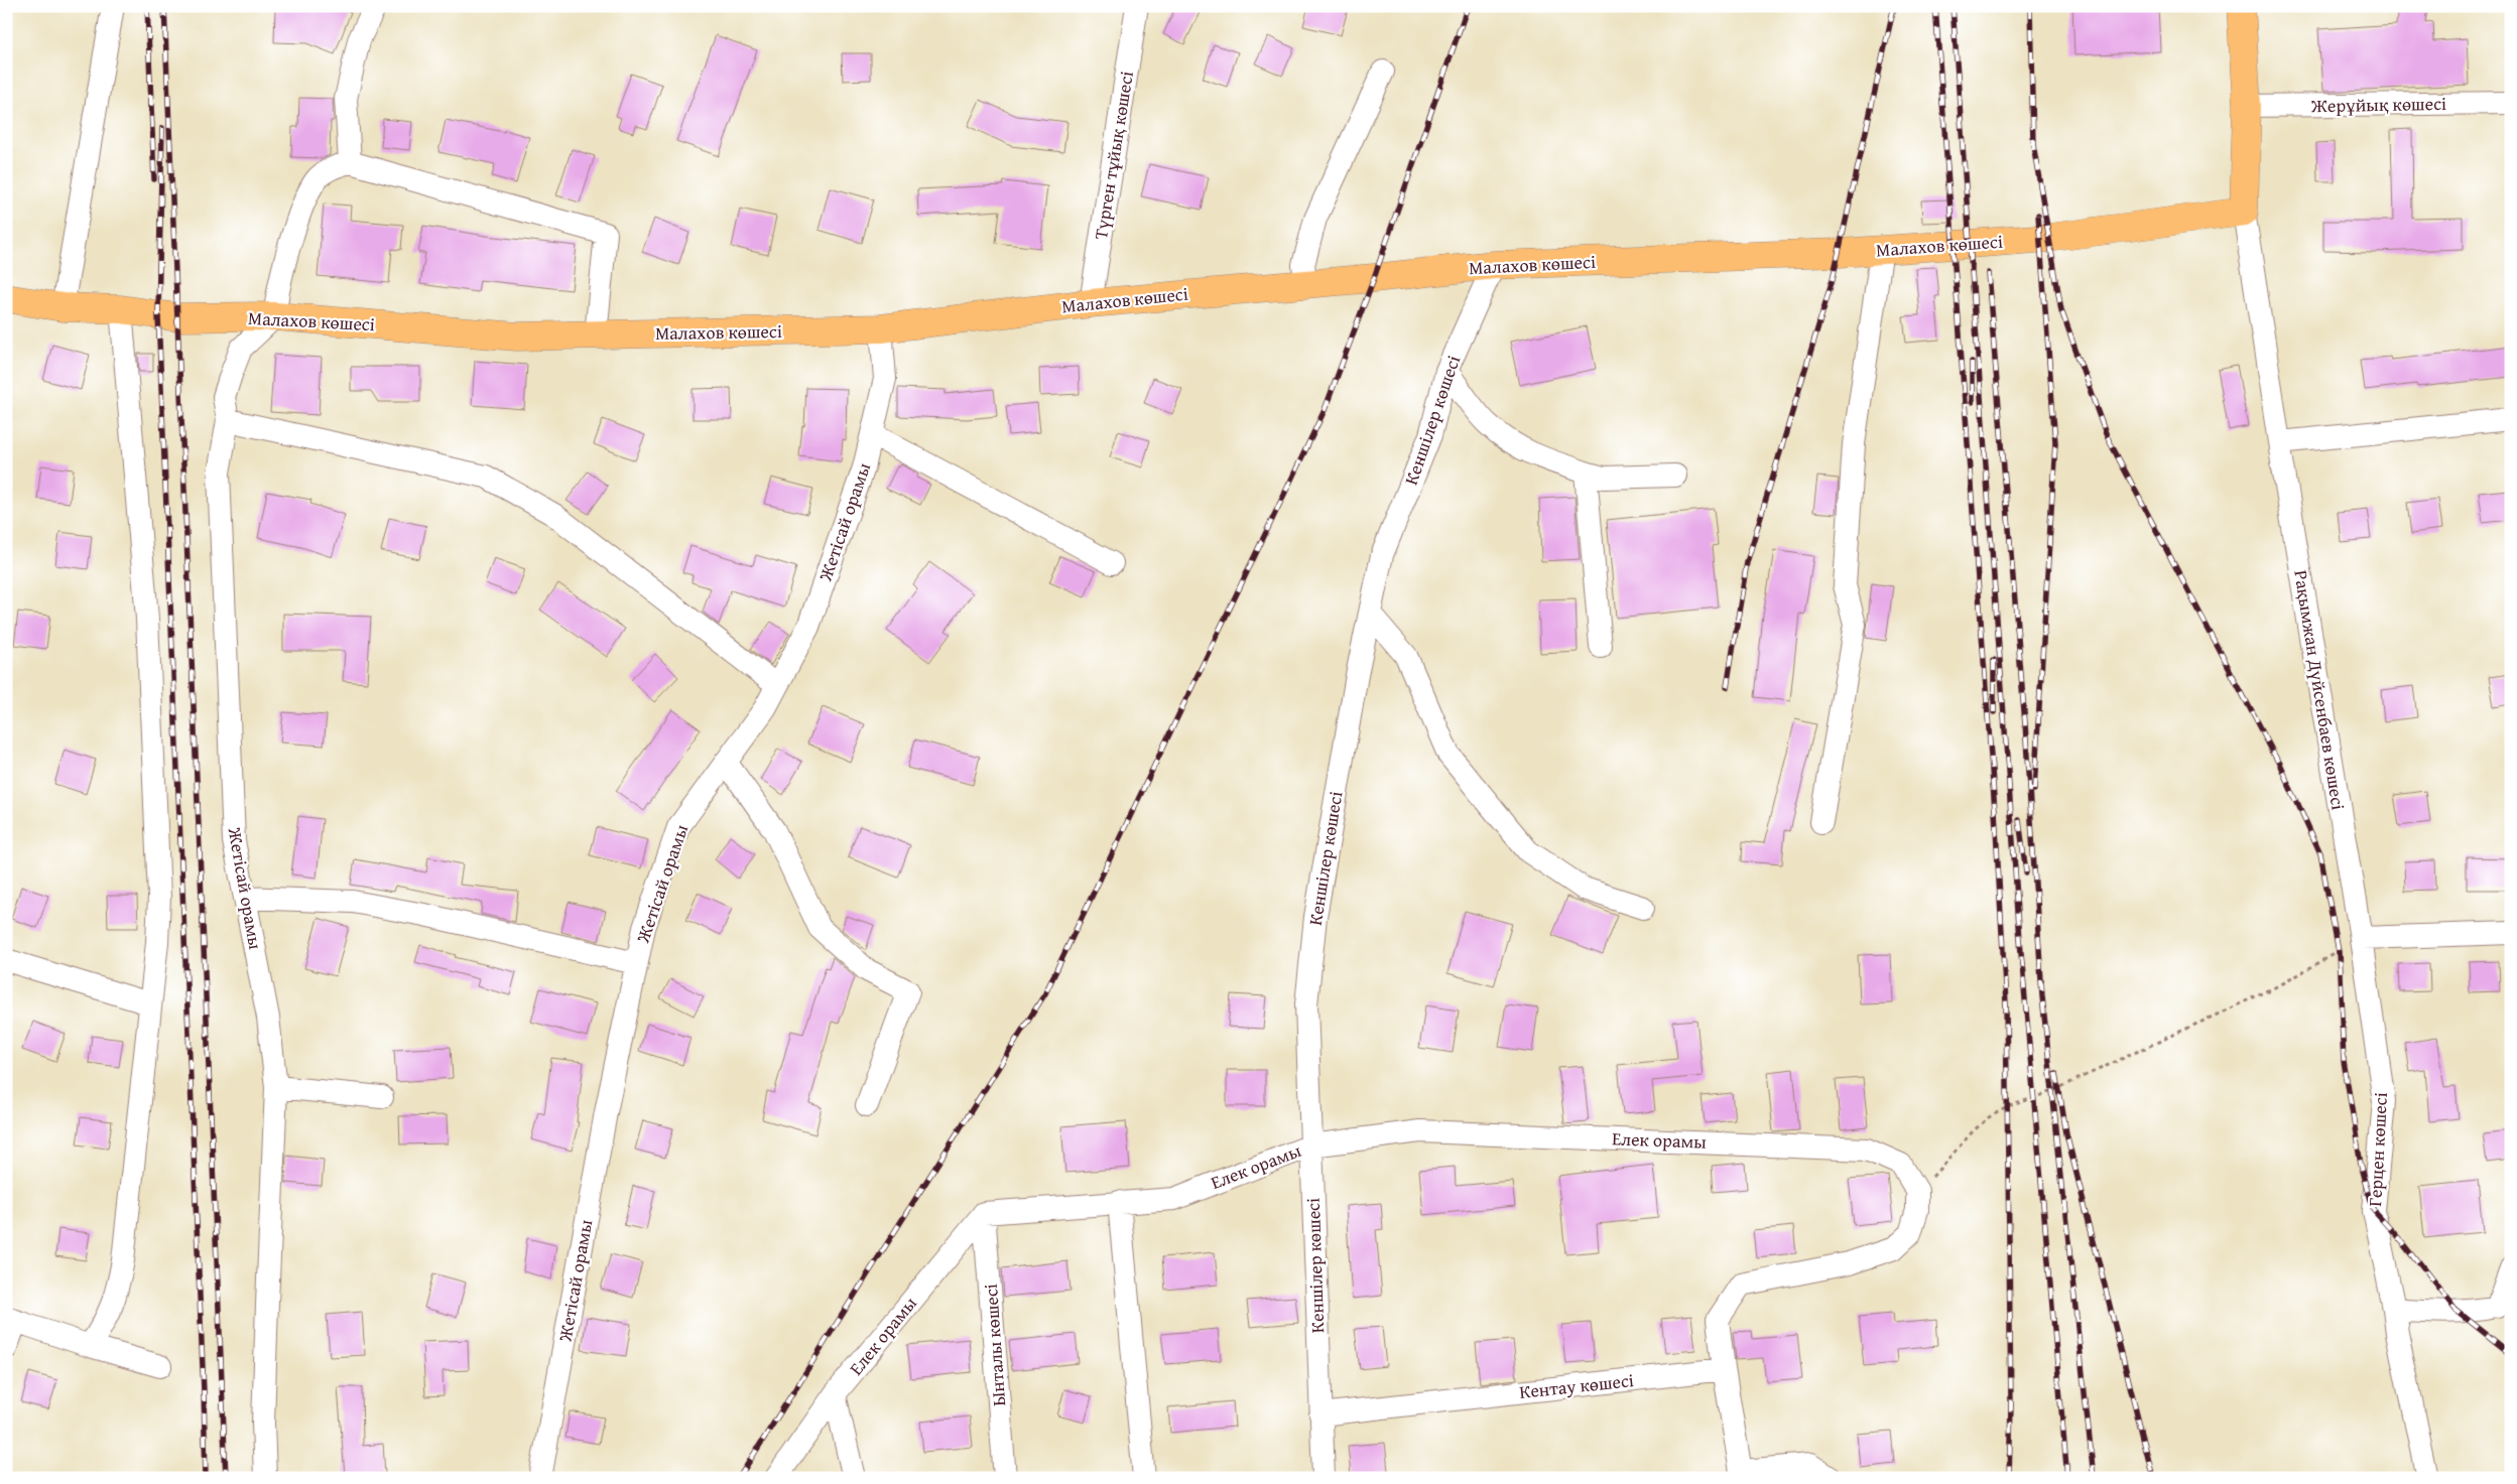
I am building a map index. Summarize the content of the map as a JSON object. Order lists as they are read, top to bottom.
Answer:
{
  "streets": {
    "main road": ["Малахов көшесі", "Рақымжан Дүйсенбаев көшесі"],
    "street": [
      "Жерұйық көшесі",
      "Түрген тұйық көшесі",
      "Кеншілер көшесі",
      "Жетісай орамы",
      "Елек орамы",
      "Герцен көшесі",
      "Ынталы көшесі",
      "Кентау көшесі"
    ]
  },
  "crossings": [
    ["Жерұйық көшесі", "Рақымжан Дүйсенбаев көшесі"],
    ["Түрген тұйық көшесі", "Малахов көшесі"],
    ["Малахов көшесі", "Кеншілер көшесі"],
    ["Малахов көшесі", "Жетісай орамы"],
    ["Малахов көшесі", "Рақымжан Дүйсенбаев көшесі"],
    ["Кеншілер көшесі", "Елек орамы"],
    ["Кеншілер көшесі", "Кентау көшесі"],
    ["Рақымжан Дүйсенбаев көшесі", "Герцен көшесі"],
    ["Елек орамы", "Ынталы көшесі"]
  ]
}
